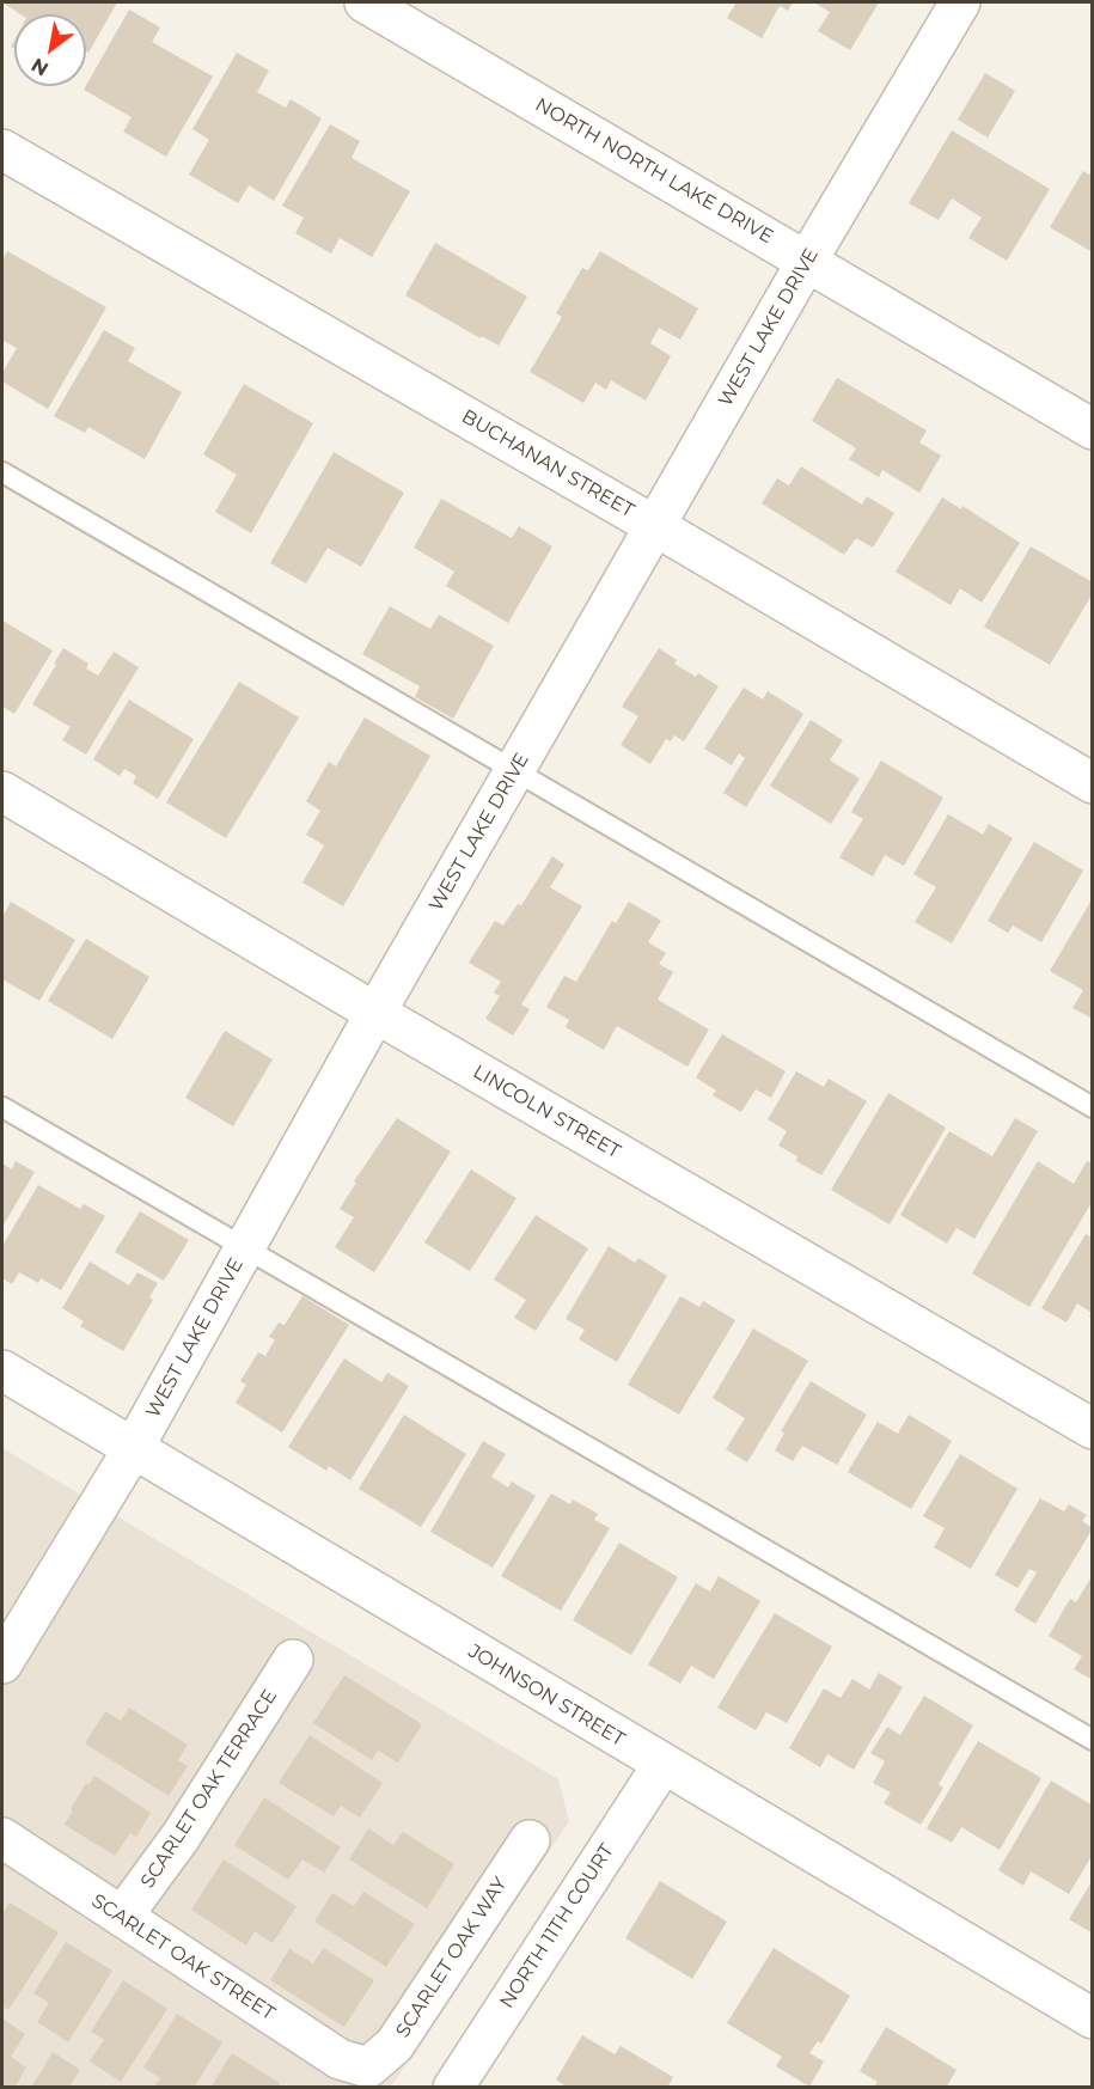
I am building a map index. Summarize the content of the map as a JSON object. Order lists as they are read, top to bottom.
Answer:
{
  "streets": {
    "street": [
      "NORTH NORTH LAKE DRIVE",
      "WEST LAKE DRIVE",
      "BUCHANAN STREET",
      "LINCOLN STREET",
      "JOHNSON STREET",
      "SCARLET OAK TERRACE",
      "NORTH 11TH COURT",
      "SCARLET OAK STREET",
      "SCARLET OAK WAY"
    ]
  },
  "crossings": [
    ["NORTH NORTH LAKE DRIVE", "WEST LAKE DRIVE"],
    ["WEST LAKE DRIVE", "BUCHANAN STREET"],
    ["WEST LAKE DRIVE", "LINCOLN STREET"],
    ["WEST LAKE DRIVE", "JOHNSON STREET"],
    ["JOHNSON STREET", "NORTH 11TH COURT"],
    ["SCARLET OAK TERRACE", "SCARLET OAK STREET"],
    ["SCARLET OAK STREET", "SCARLET OAK WAY"]
  ],
  "north": "bottom left"
}
